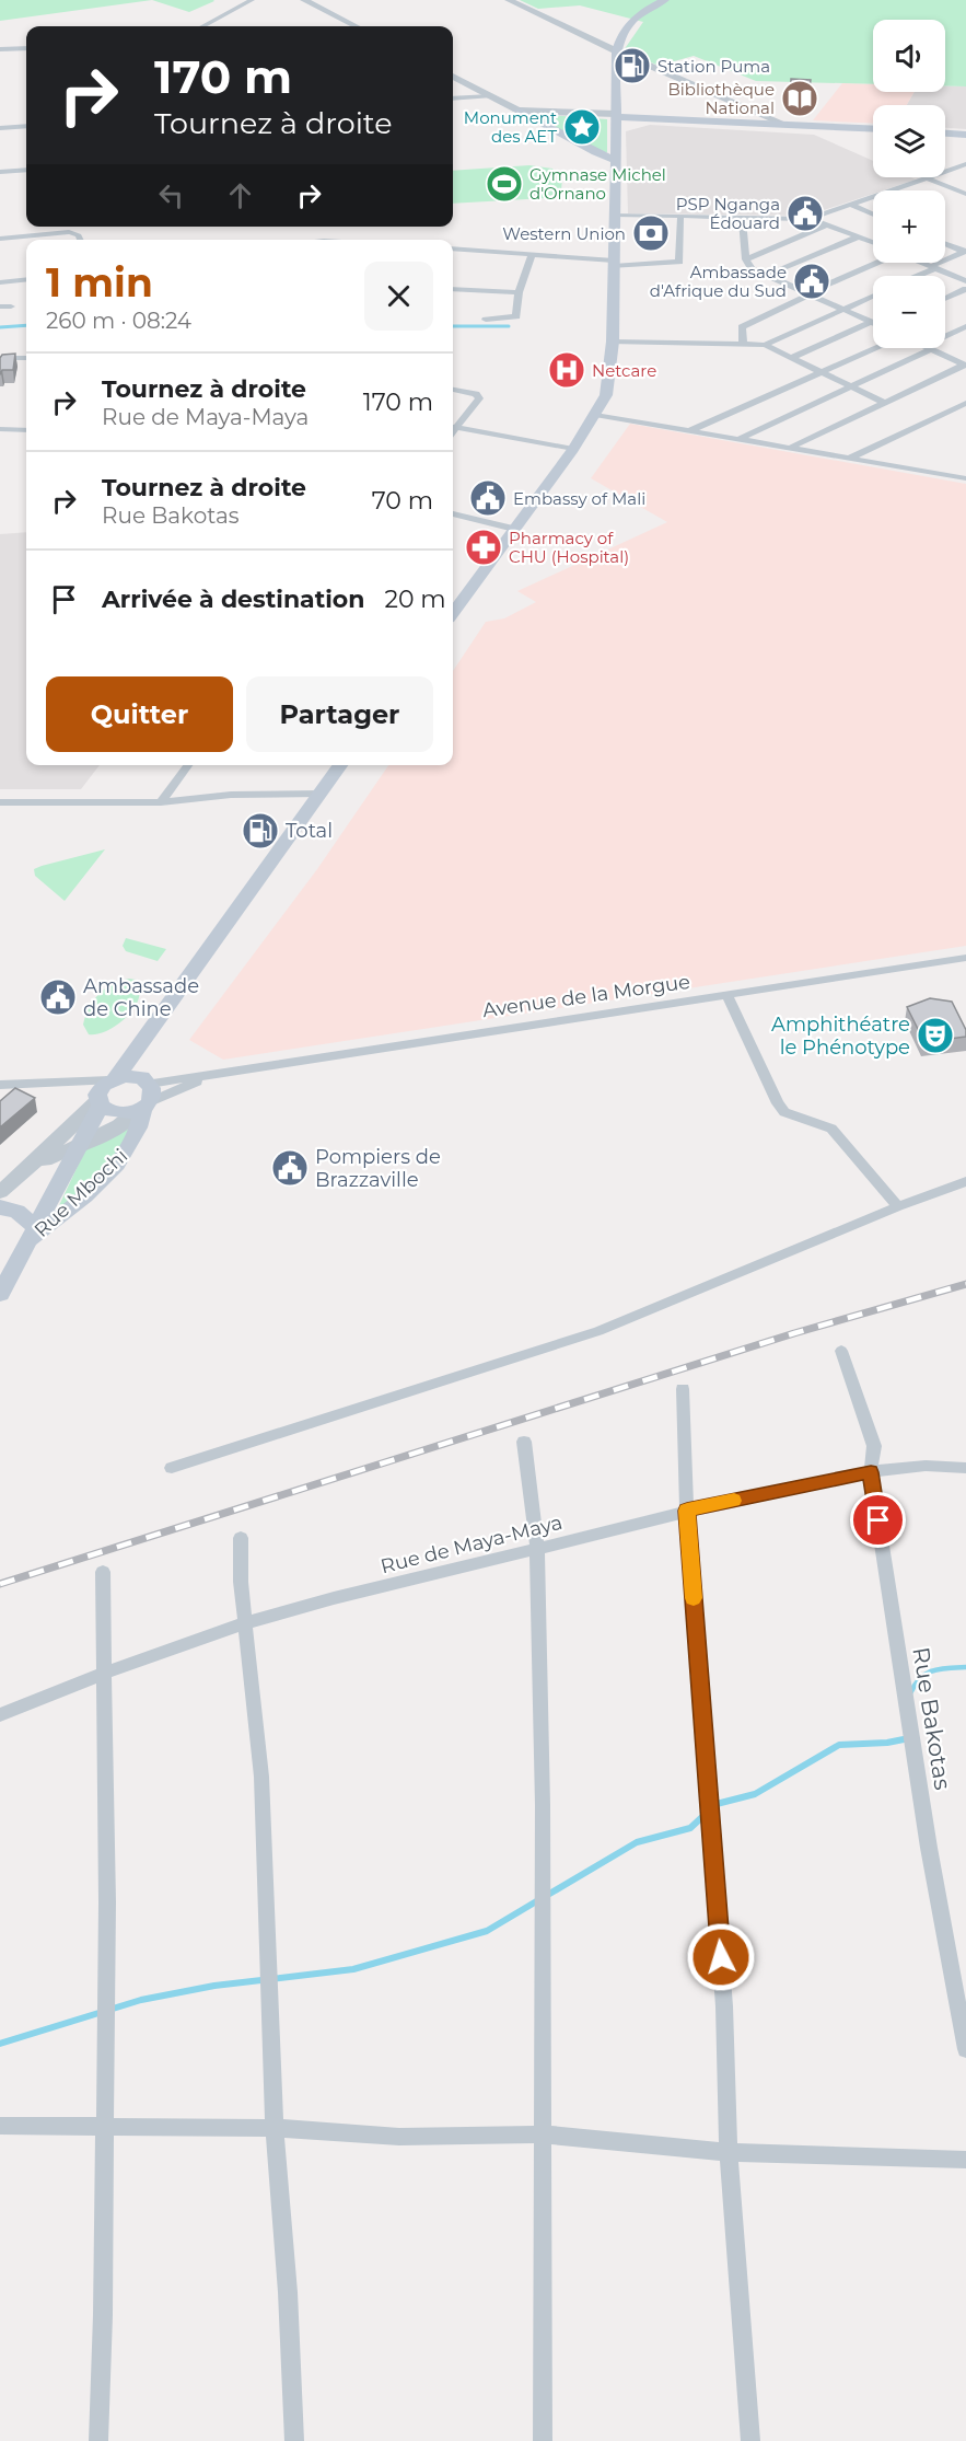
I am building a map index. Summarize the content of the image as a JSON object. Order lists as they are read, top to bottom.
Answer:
{
  "streets": {
    "main road": ["Rue Mbochi"],
    "street": ["Avenue de la Morgue", "Rue de Maya-Maya", "Rue Bakotas"]
  },
  "crossings": [
    ["Avenue de la Morgue", "Rue Mbochi"],
    ["Rue de Maya-Maya", "Rue Bakotas"]
  ],
  "places": {
    "fuel station": ["Station Puma", "Total"],
    "library": ["Bibliothèque National"],
    "place": ["Monument des AET"],
    "sports": ["Gymnase Michel d'Ornano"],
    "public building": [
      "PSP Nganga Édouard",
      "Ambassade d'Afrique du Sud",
      "Embassy of Mali",
      "Ambassade de Chine",
      "Pompiers de Brazzaville"
    ],
    "bank": ["Western Union"],
    "hospital": ["Netcare"],
    "pharmacy": ["Pharmacy of CHU (Hospital)"],
    "theatre": ["Amphithéatre le Phénotype"]
  },
  "page": {
    "map_buttons": ["+", "−"],
    "turn": ["170 m", "Tournez à droite"],
    "heading": ["1 min", "260 m · 08:24"],
    "list": [
      {
        "name": "Tournez à droite",
        "note": "Rue de Maya-Maya",
        "value": "170 m"
      },
      {
        "name": "Tournez à droite",
        "note": "Rue Bakotas",
        "value": "70 m"
      },
      {
        "name": "Arrivée à destination",
        "value": "20 m"
      }
    ],
    "buttons": ["Quitter", "Partager"]
  }
}
